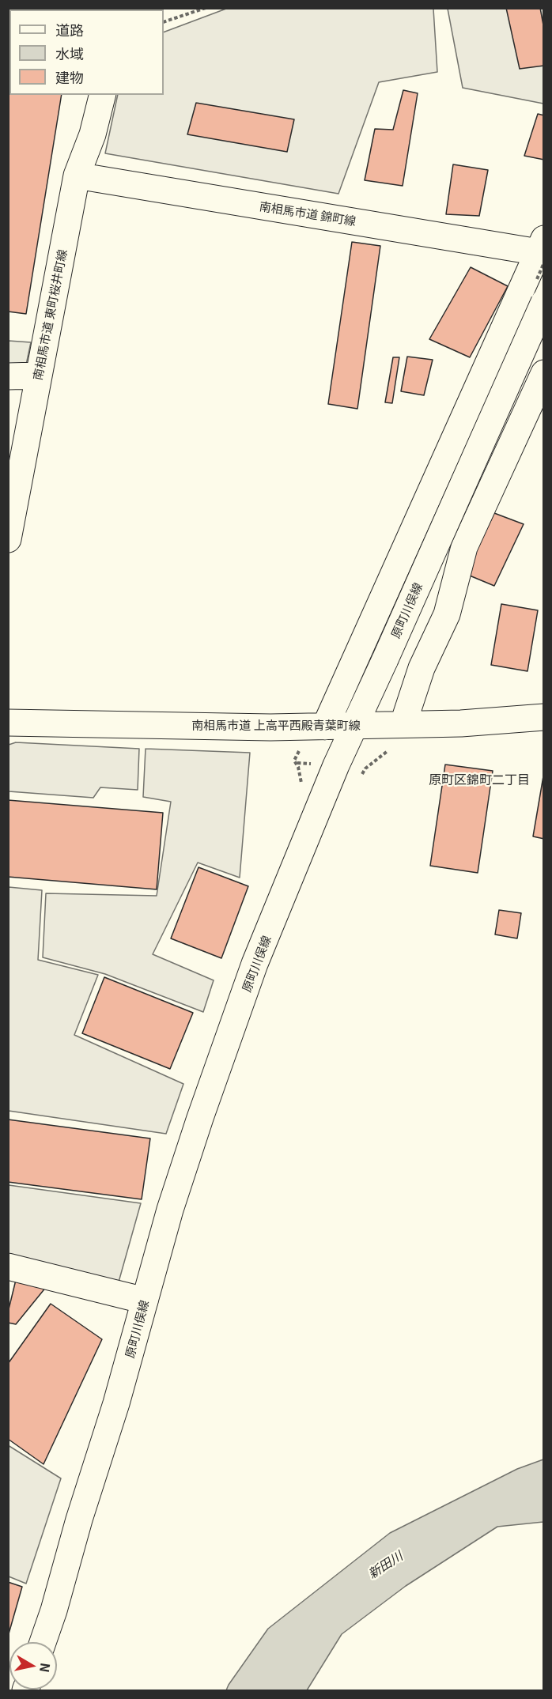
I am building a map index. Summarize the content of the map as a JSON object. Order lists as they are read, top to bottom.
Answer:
{
  "streets": {
    "street": [
      "南相馬市道 錦町線",
      "南相馬市道 東町桜井町線",
      "原町川俣線",
      "南相馬市道 上高平西殿青葉町線"
    ]
  },
  "crossings": [
    ["南相馬市道 錦町線", "南相馬市道 東町桜井町線"],
    ["原町川俣線", "南相馬市道 上高平西殿青葉町線"]
  ],
  "districts": ["原町区錦町二丁目"],
  "water": ["新田川"],
  "legend": ["道路", "水域", "建物"],
  "north": "right"
}
